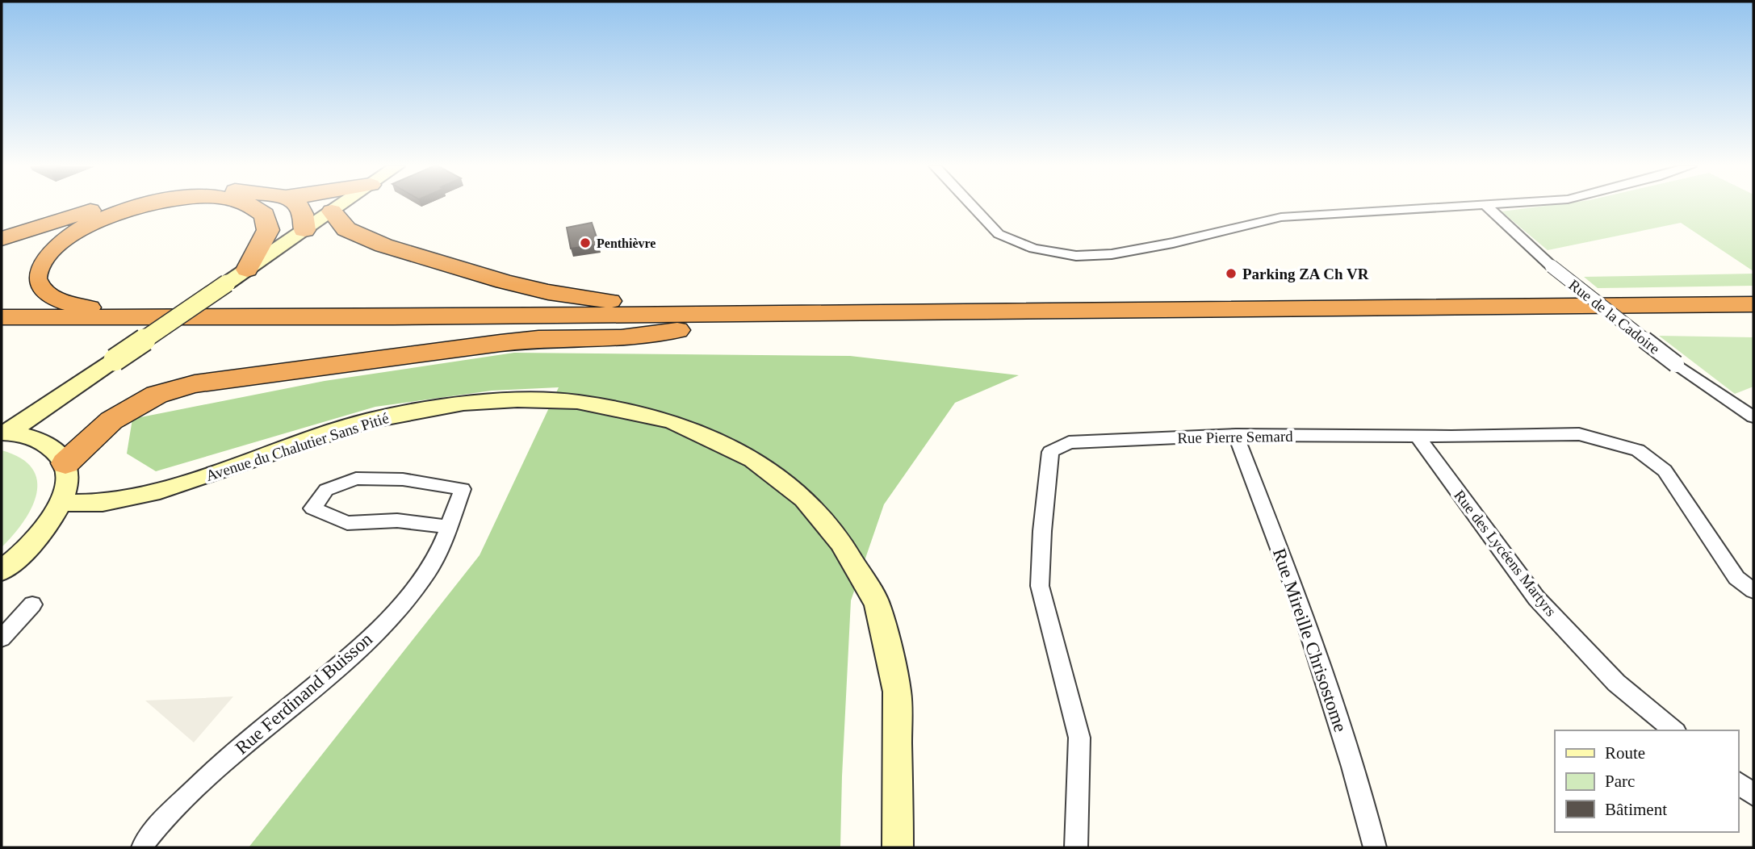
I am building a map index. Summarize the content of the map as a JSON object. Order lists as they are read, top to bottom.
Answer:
{
  "streets": {
    "street": [
      "Rue de la Cadoire",
      "Rue Pierre Semard",
      "Avenue du Chalutier Sans Pitié",
      "Rue des Lycéens Martyrs",
      "Rue Mireille Chrisostome",
      "Rue Ferdinand Buisson"
    ]
  },
  "crossings": [
    ["Rue Pierre Semard", "Rue des Lycéens Martyrs"],
    ["Rue Pierre Semard", "Rue Mireille Chrisostome"]
  ],
  "places": ["Penthièvre", "Parking ZA Ch VR"],
  "legend": ["Route", "Parc", "Bâtiment"]
}
